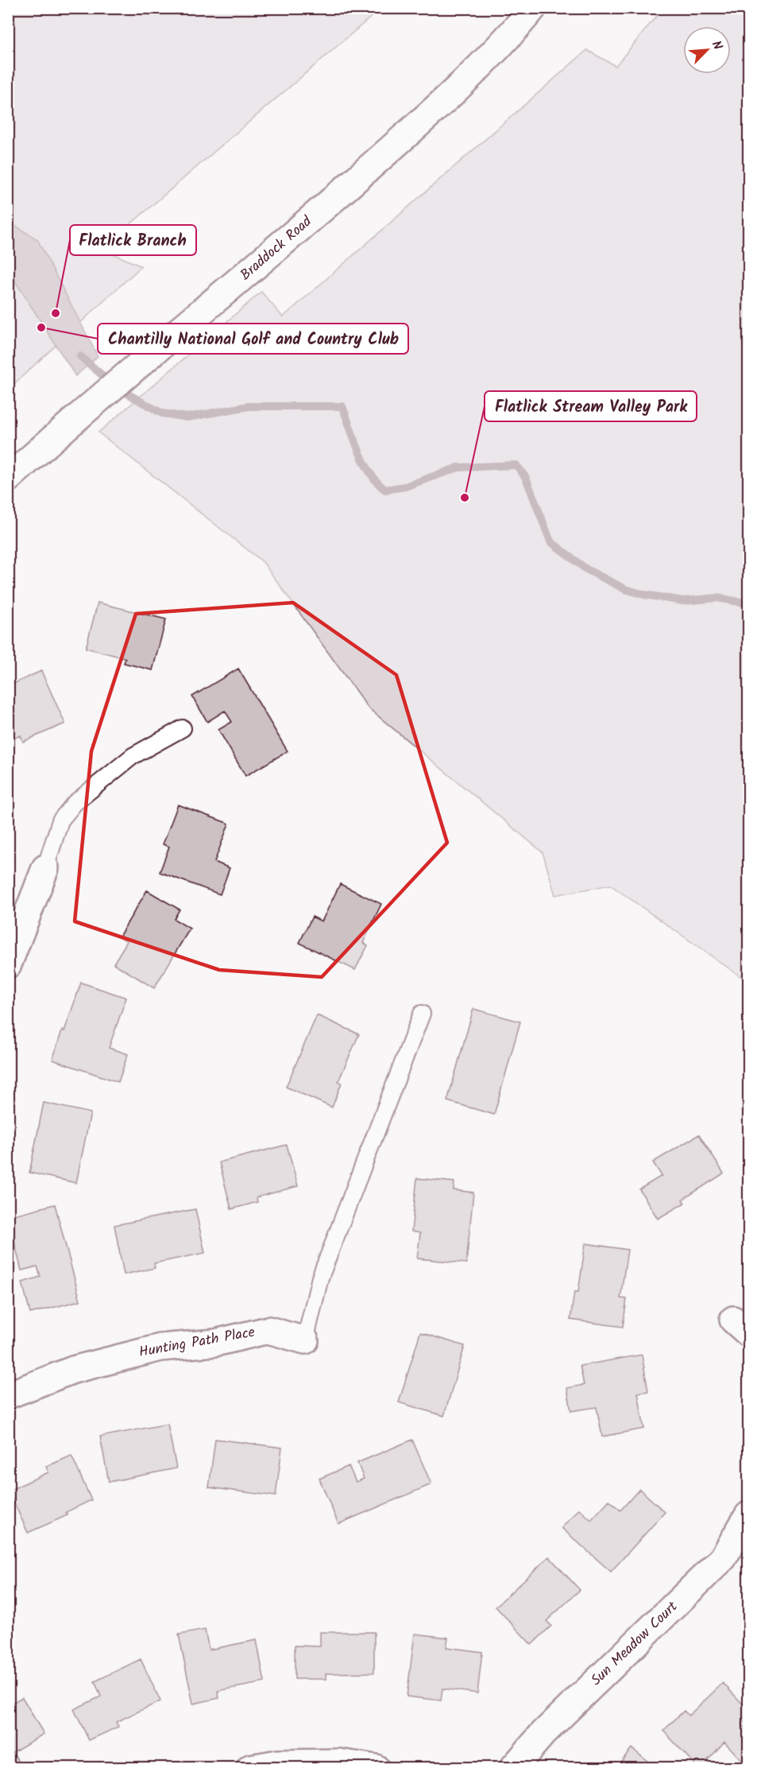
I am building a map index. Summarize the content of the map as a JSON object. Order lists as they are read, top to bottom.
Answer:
{
  "streets": {
    "street": ["Braddock Road", "Hunting Path Place", "Sun Meadow Court"]
  },
  "places": ["Flatlick Branch", "Chantilly National Golf and Country Club", "Flatlick Stream Valley Park"],
  "north": "top right"
}
